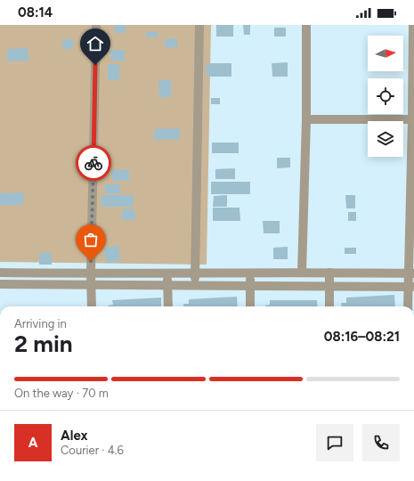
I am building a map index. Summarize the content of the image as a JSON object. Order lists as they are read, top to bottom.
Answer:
{
  "north": "right",
  "page": {
    "status": "08:14",
    "heading": ["2 min", "Arriving in", "08:16–08:21"],
    "panel": ["Alex", "Courier · 4.6"],
    "bar": "On the way · 70 m",
    "round": "A"
  }
}
